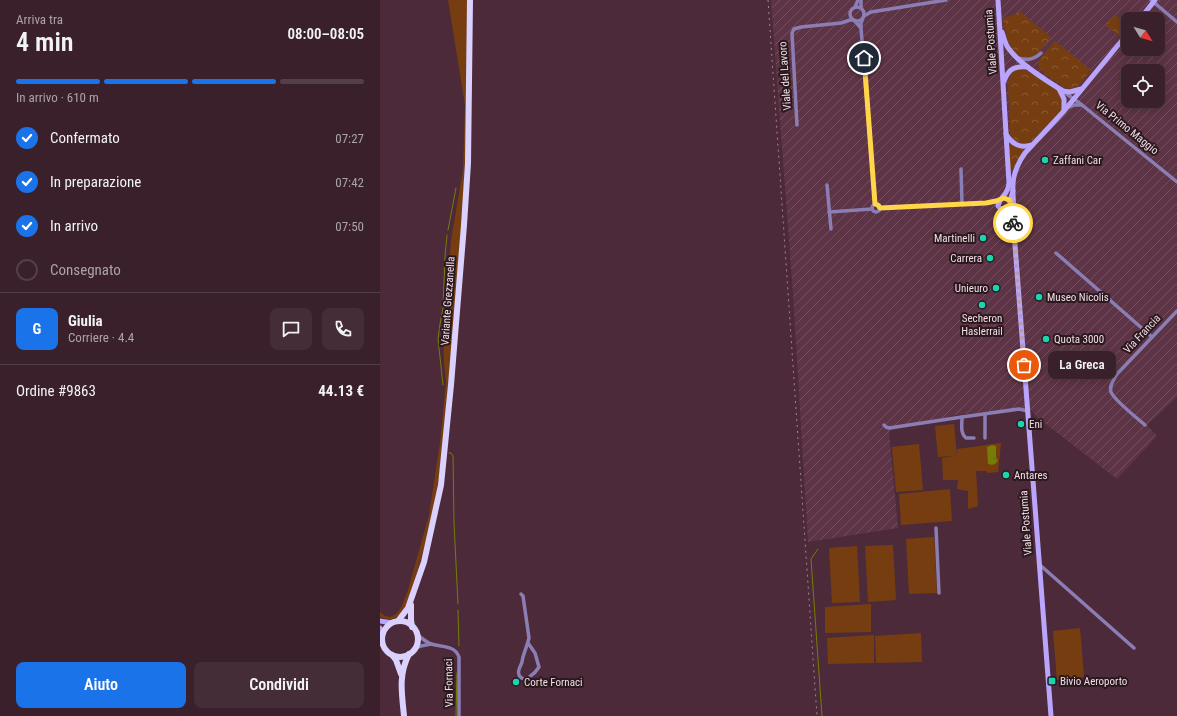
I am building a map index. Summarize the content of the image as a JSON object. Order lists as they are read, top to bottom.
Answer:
{
  "streets": {
    "main road": ["Viale Postumia", "Via Primo Maggio", "Variante Grezzanella"],
    "street": ["Viale del Lavoro", "Via Francia", "Via Fornaci"]
  },
  "crossings": [
    ["Viale Postumia", "Via Primo Maggio"],
    ["Variante Grezzanella", "Via Fornaci"]
  ],
  "places": {
    "other": [
      "Zaffani Car",
      "Martinelli",
      "Carrera",
      "Unieuro",
      "Museo Nicolis",
      "Secheron Haslerrail",
      "Quota 3000",
      "La Greca",
      "Eni",
      "Antares",
      "Corte Fornaci"
    ],
    "transit": ["Bivio Aeroporto"]
  },
  "north": "bottom right",
  "page": {
    "heading": ["4 min", "Arriva tra", "08:00–08:05"],
    "panel": [
      "Giulia",
      "Corriere · 4.4",
      "Ordine #9863",
      "44.13 €"
    ],
    "bar": "In arrivo · 610 m",
    "list": [
      ["Confermato", "07:27"],
      ["In preparazione", "07:42"],
      ["In arrivo", "07:50"],
      "Consegnato"
    ],
    "round": "G",
    "bubble": "La Greca",
    "buttons": ["Aiuto", "Condividi"]
  }
}
